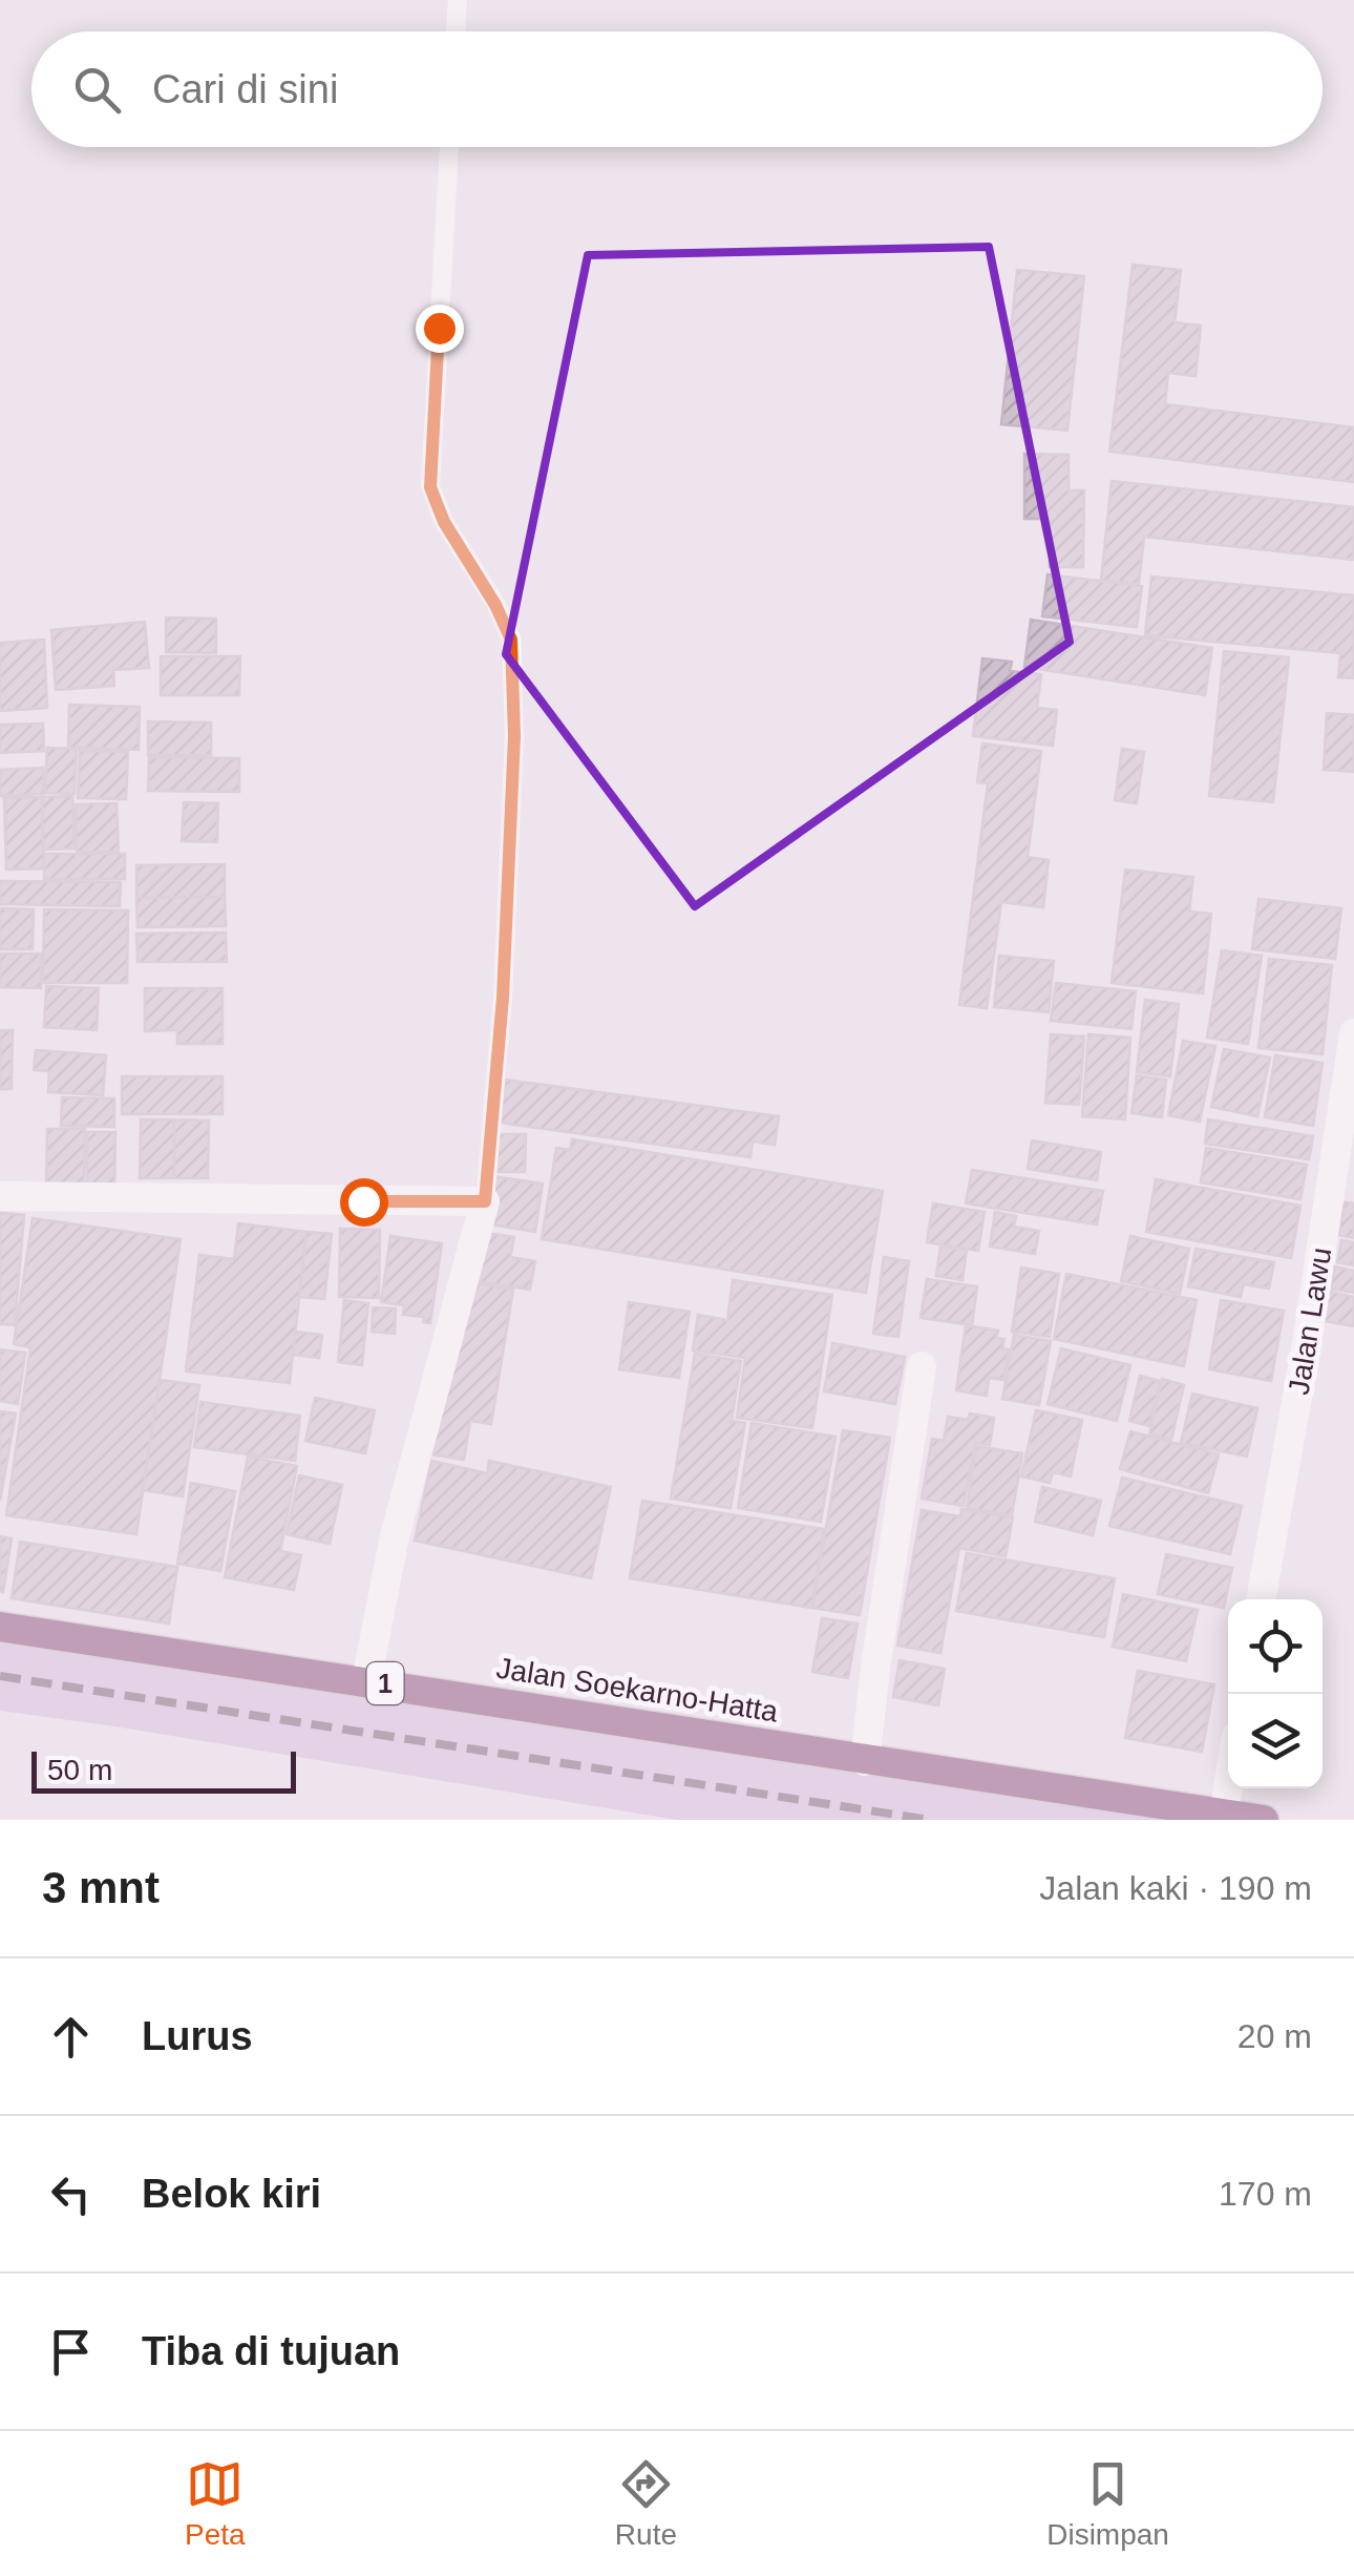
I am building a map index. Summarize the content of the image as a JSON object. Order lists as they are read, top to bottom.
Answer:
{
  "streets": {
    "highway": ["1", "Jalan Soekarno-Hatta"],
    "street": ["Jalan Lawu"]
  },
  "scale_bar": "50 m",
  "page": {
    "search": "Cari di sini",
    "scale": "50 m",
    "heading": ["3 mnt", "Jalan kaki · 190 m"],
    "list": [
      ["Lurus", "20 m"],
      ["Belok kiri", "170 m"],
      "Tiba di tujuan"
    ],
    "nav": ["Peta", "Rute", "Disimpan"]
  }
}
